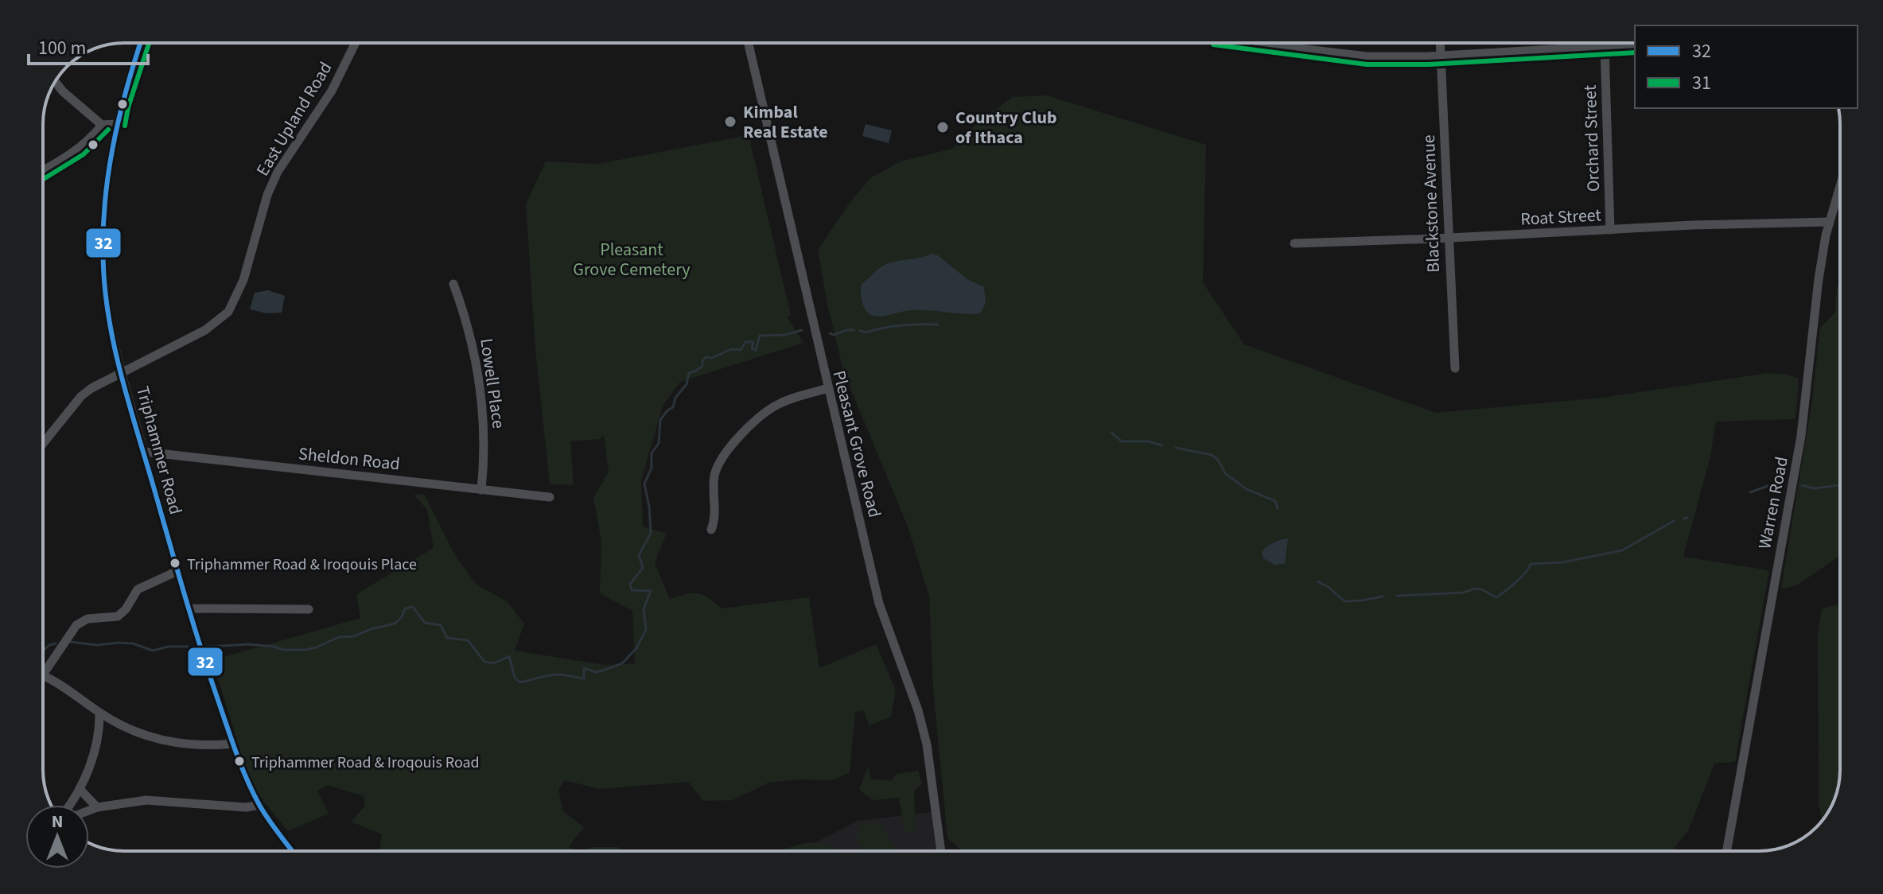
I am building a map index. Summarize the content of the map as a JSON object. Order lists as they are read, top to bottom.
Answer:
{
  "streets": {
    "street": [
      "East Upland Road",
      "Orchard Street",
      "Blackstone Avenue",
      "Roat Street",
      "Lowell Place",
      "Pleasant Grove Road",
      "Triphammer Road",
      "Sheldon Road",
      "Warren Road"
    ]
  },
  "crossings": [
    ["East Upland Road", "Triphammer Road"],
    ["Orchard Street", "Roat Street"],
    ["Blackstone Avenue", "Roat Street"],
    ["Roat Street", "Warren Road"],
    ["Lowell Place", "Sheldon Road"],
    ["Triphammer Road", "Sheldon Road"]
  ],
  "parks": ["Pleasant Grove Cemetery"],
  "places": [
    "Kimbal Real Estate",
    "Country Club of Ithaca",
    "Triphammer Road & Iroqouis Place",
    "Triphammer Road & Iroqouis Road"
  ],
  "lines": ["transit line 32", "transit line 31"],
  "legend": ["32", "31"],
  "scale_bar": "100 m",
  "north": "top"
}
